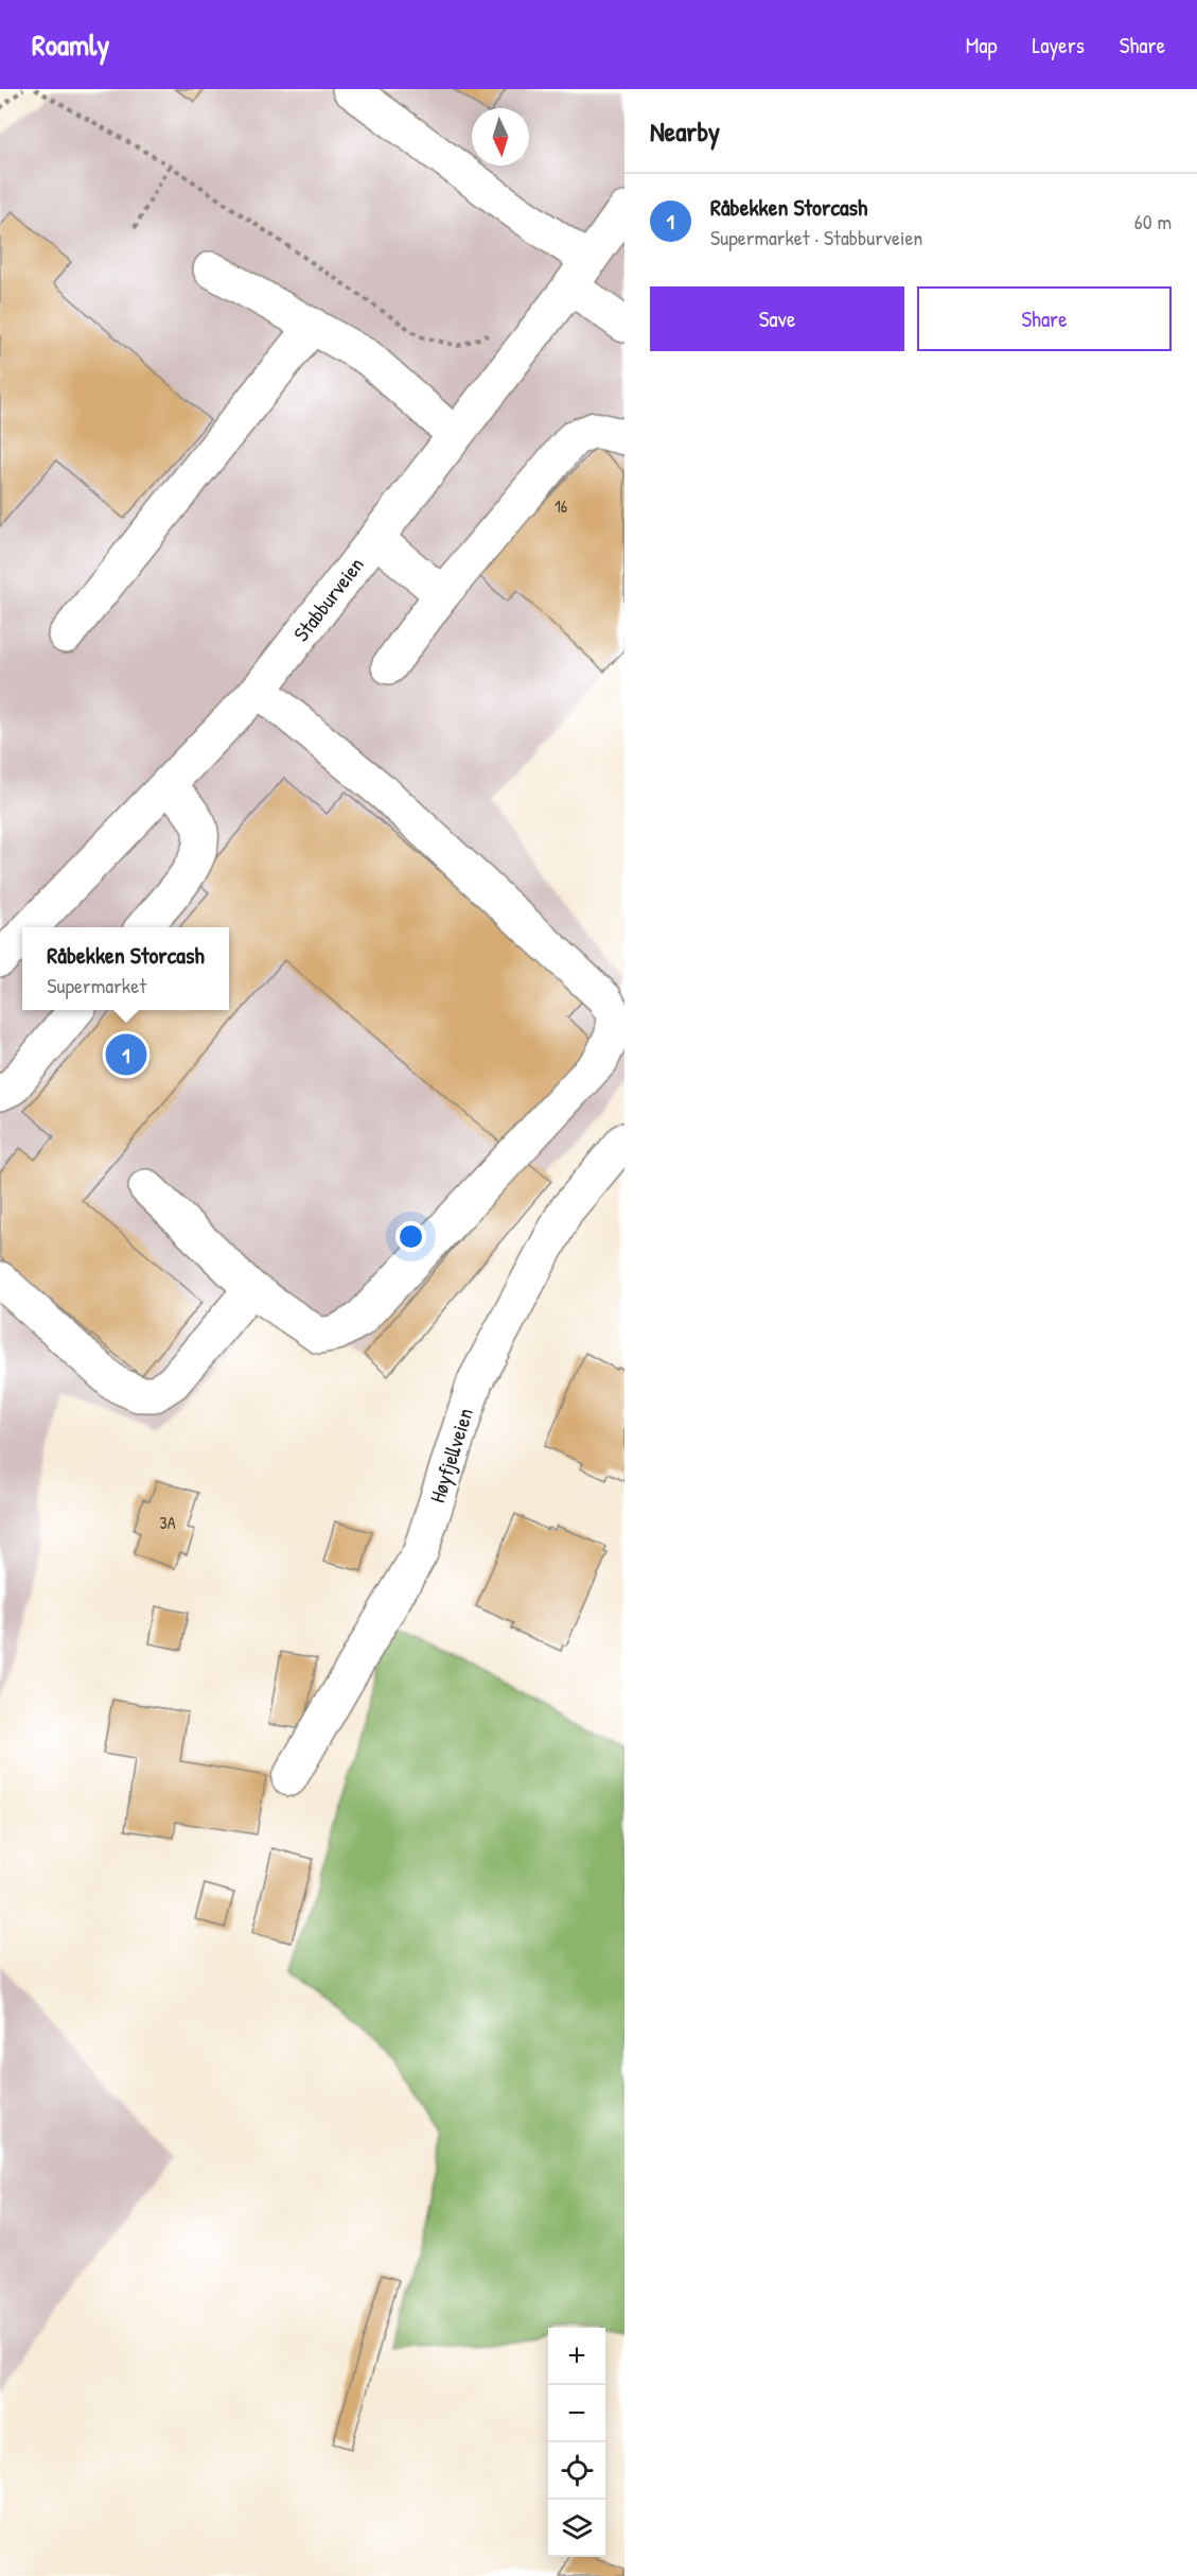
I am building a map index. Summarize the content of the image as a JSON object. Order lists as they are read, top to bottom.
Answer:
{
  "streets": {
    "street": ["Stabburveien", "Høyfjellveien"]
  },
  "house_numbers": ["16", "3A"],
  "north": "bottom",
  "page": {
    "header": "Roamly",
    "nav": ["Map", "Layers", "Share"],
    "heading": "Nearby",
    "list": [
      {
        "mark": "1",
        "name": "Råbekken Storcash",
        "note": "Supermarket · Stabburveien",
        "value": "60 m"
      }
    ],
    "buttons": ["Save", "Share"],
    "popup": ["Råbekken Storcash", "Supermarket"],
    "pins": "1",
    "map_buttons": ["+", "−"]
  }
}
